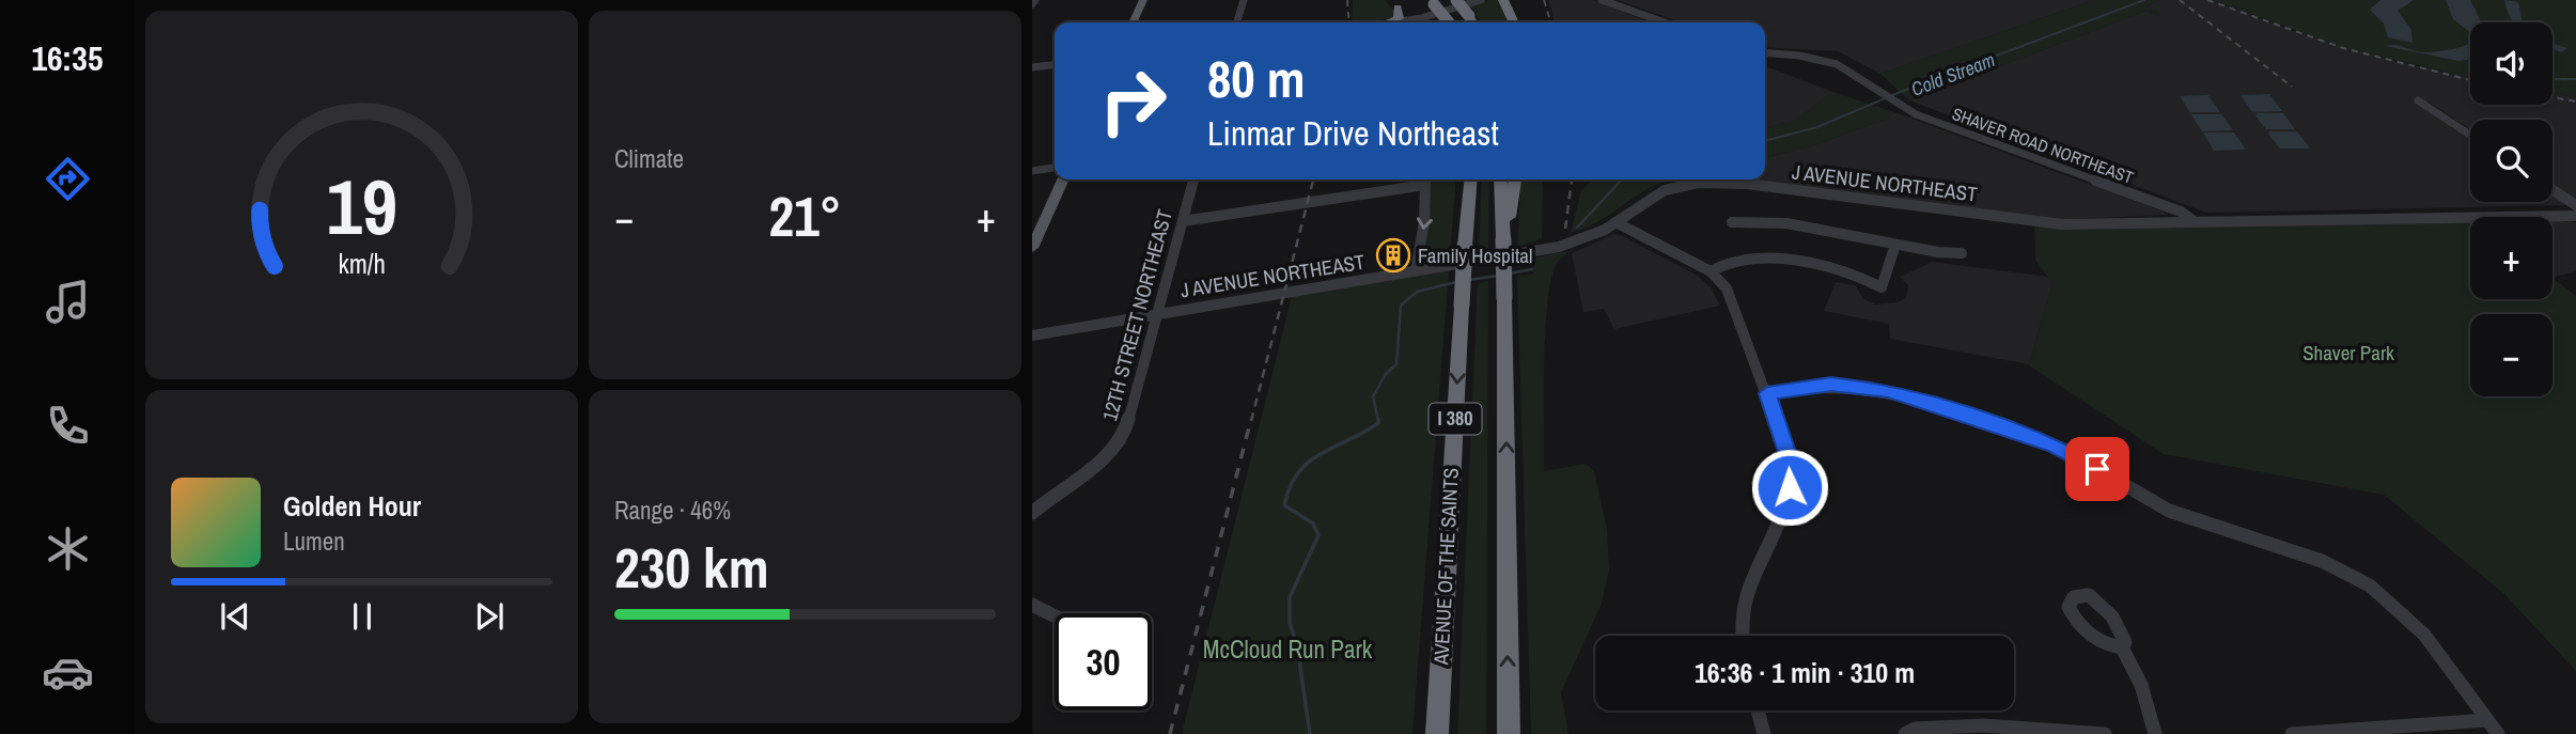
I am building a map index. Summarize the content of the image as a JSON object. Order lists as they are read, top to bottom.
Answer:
{
  "streets": {
    "highway": ["I 380", "AVENUE OF THE SAINTS"],
    "street": ["SHAVER ROAD NORTHEAST", "J AVENUE NORTHEAST", "12TH STREET NORTHEAST"]
  },
  "crossings": [
    ["SHAVER ROAD NORTHEAST", "J AVENUE NORTHEAST"],
    ["J AVENUE NORTHEAST", "12TH STREET NORTHEAST"]
  ],
  "water": ["Cold Stream"],
  "parks": ["Shaver Park", "McCloud Run Park"],
  "places": {
    "building": ["Family Hospital"]
  },
  "page": {
    "tabs": "16:35",
    "tile": [
      "Climate",
      ["Range · 46%", "230 km"]
    ],
    "map_buttons": ["+", "−"],
    "turn": ["80 m", "Linmar Drive Northeast"],
    "heat": ["−", "21°", "+"],
    "song": ["Golden Hour", "Lumen"],
    "limit": "30",
    "trip": "16:36 · 1 min · 310 m",
    "gauge": ["19", "km/h"]
  }
}
